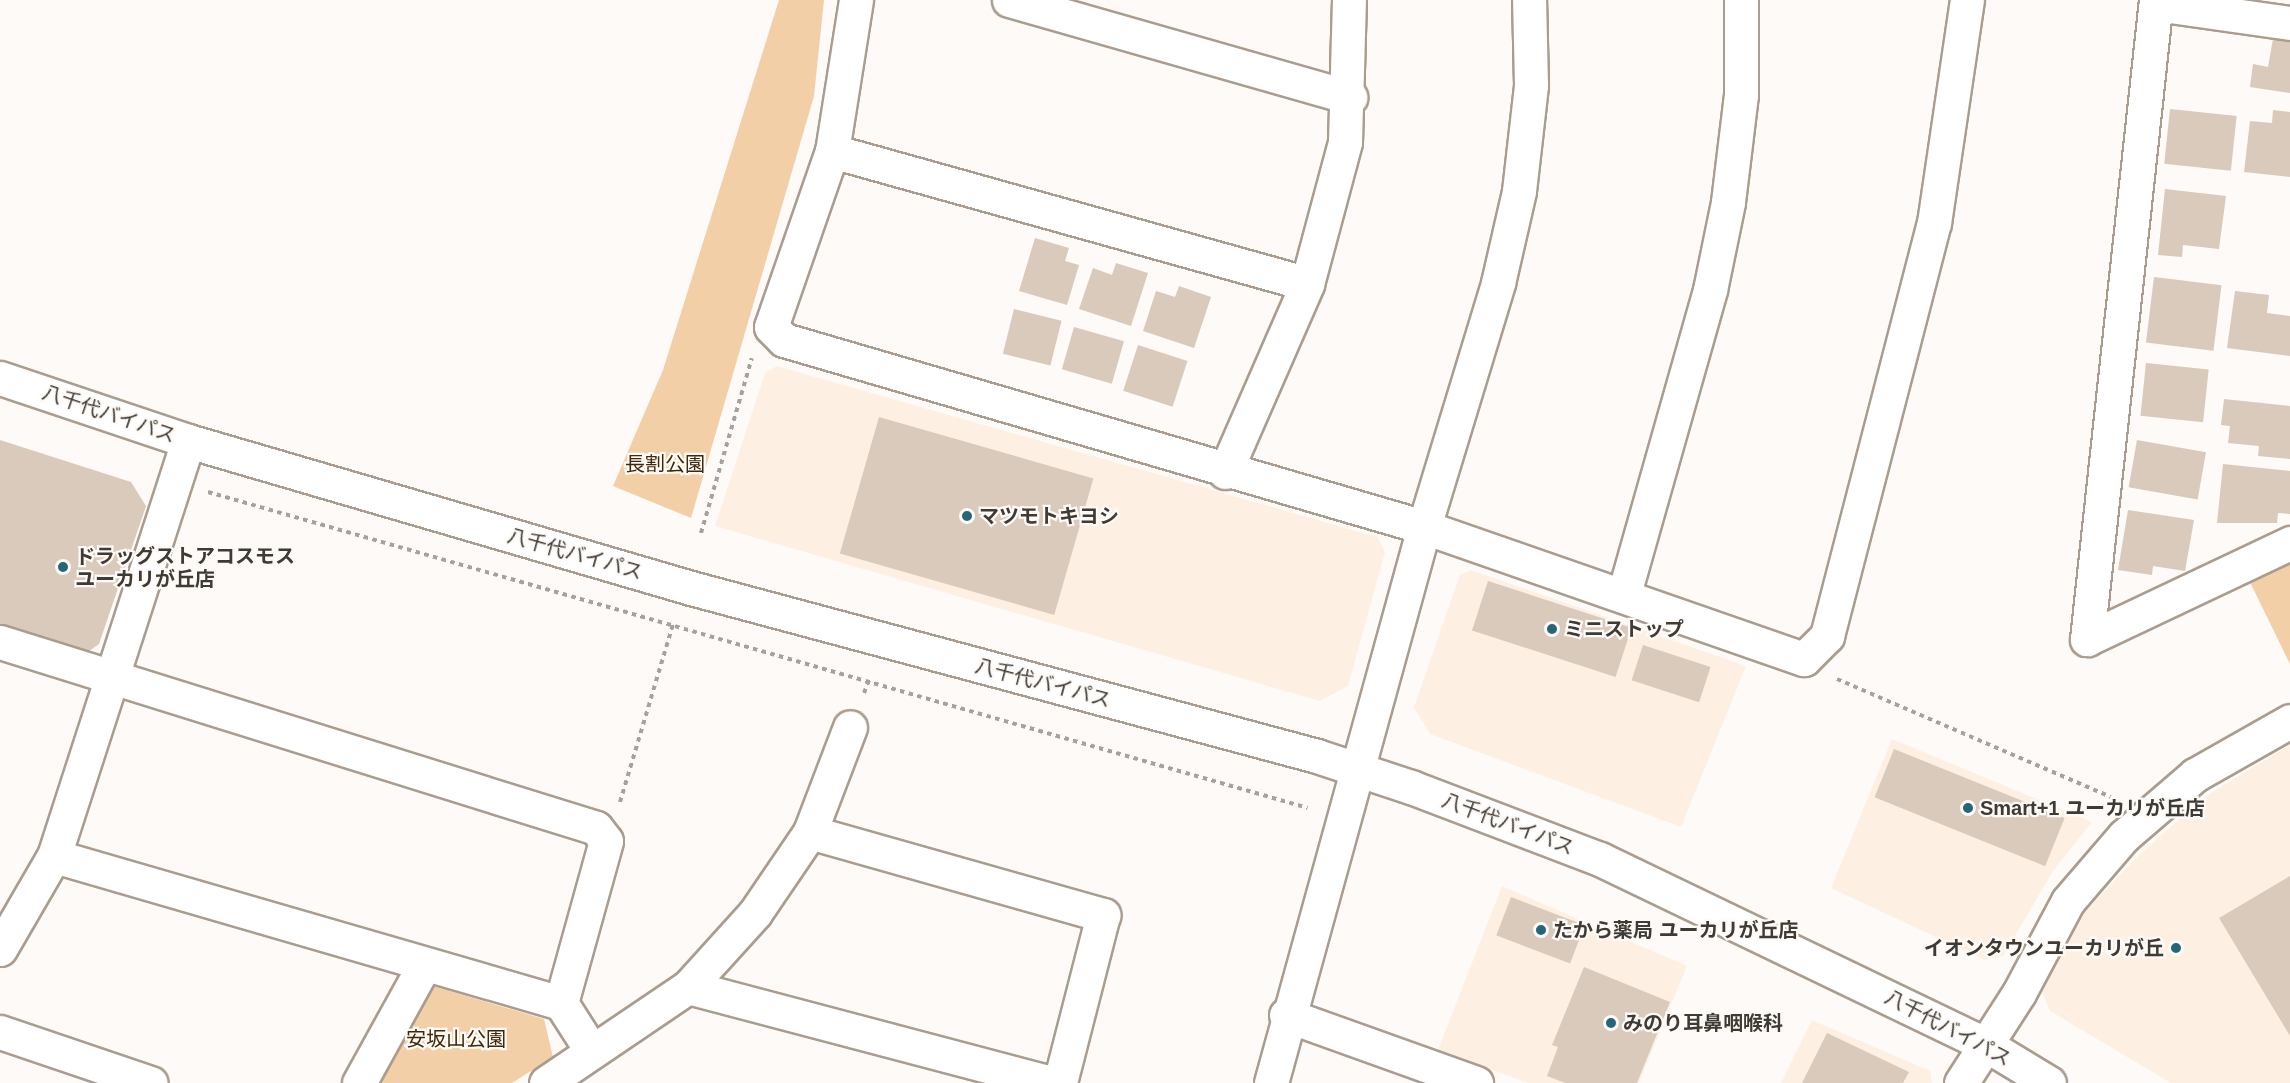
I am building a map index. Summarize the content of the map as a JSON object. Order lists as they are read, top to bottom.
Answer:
{
  "streets": {
    "main road": ["八千代バイパス"]
  },
  "parks": ["長割公園", "安坂山公園"],
  "places": [
    "マツモトキヨシ",
    "ドラッグストアコスモス ユーカリが丘店",
    "ミニストップ",
    "Smart+1 ユーカリが丘店",
    "たから薬局 ユーカリが丘店",
    "イオンタウンユーカリが丘",
    "みのり耳鼻咽喉科"
  ]
}
